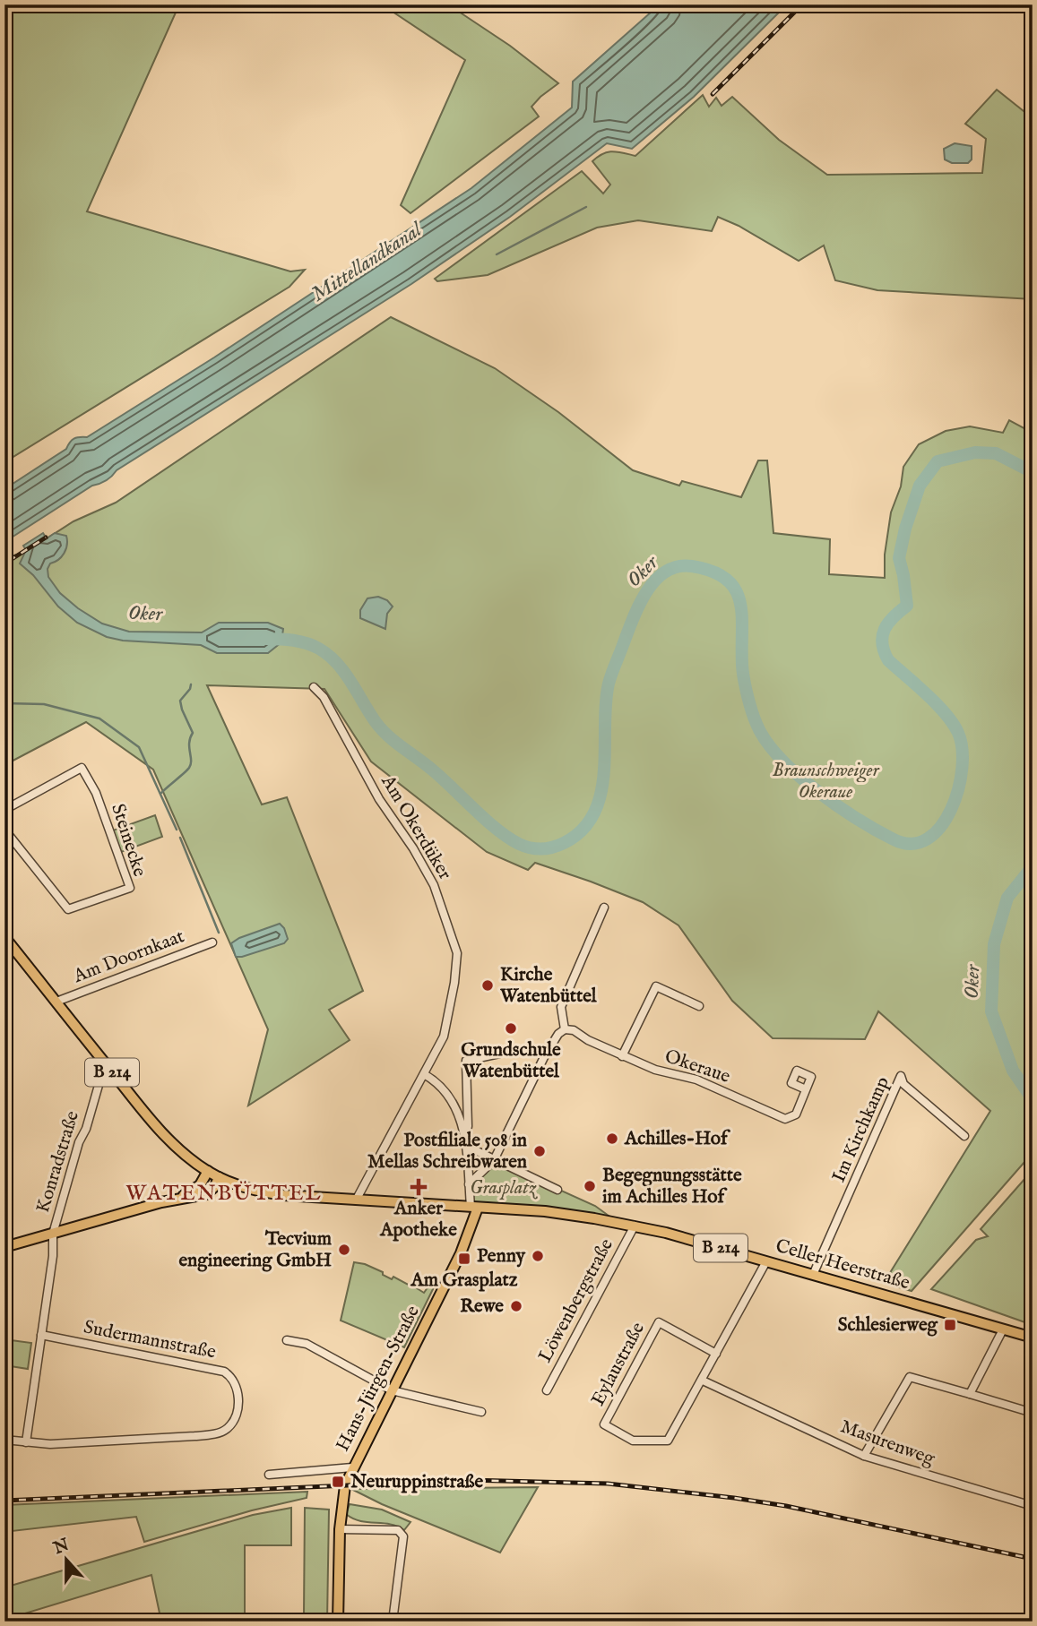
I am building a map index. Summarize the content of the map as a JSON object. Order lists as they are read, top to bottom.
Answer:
{
  "streets": {
    "main road": ["B 214", "Celler Heerstraße", "Hans-Jürgen-Straße"],
    "street": [
      "Am Okerdüker",
      "Steinecke",
      "Am Doornkaat",
      "Okeraue",
      "Im Kirchkamp",
      "Konradstraße",
      "Löwenbergstraße",
      "Sudermannstraße",
      "Eylaustraße",
      "Masurenweg"
    ]
  },
  "crossings": [
    ["Am Okerdüker", "Celler Heerstraße"],
    ["Am Doornkaat", "Celler Heerstraße"],
    ["Im Kirchkamp", "Celler Heerstraße"],
    ["Konradstraße", "Celler Heerstraße"],
    ["Konradstraße", "Sudermannstraße"],
    ["Celler Heerstraße", "Löwenbergstraße"],
    ["Celler Heerstraße", "Hans-Jürgen-Straße"],
    ["Eylaustraße", "Masurenweg"]
  ],
  "districts": ["WATENBÜTTEL"],
  "water": ["Mittellandkanal", "Oker"],
  "parks": ["Braunschweiger Okeraue", "Grasplatz"],
  "places": {
    "other": [
      "Kirche Watenbüttel",
      "Grundschule Watenbüttel",
      "Achilles-Hof",
      "Postfiliale 508 in Mellas Schreibwaren",
      "Begegnungsstätte im Achilles Hof",
      "Tecvium engineering GmbH",
      "Penny",
      "Rewe"
    ],
    "health": ["Anker Apotheke"],
    "transit": ["Am Grasplatz", "Schlesierweg", "Neuruppinstraße"]
  },
  "north": "top"
}
